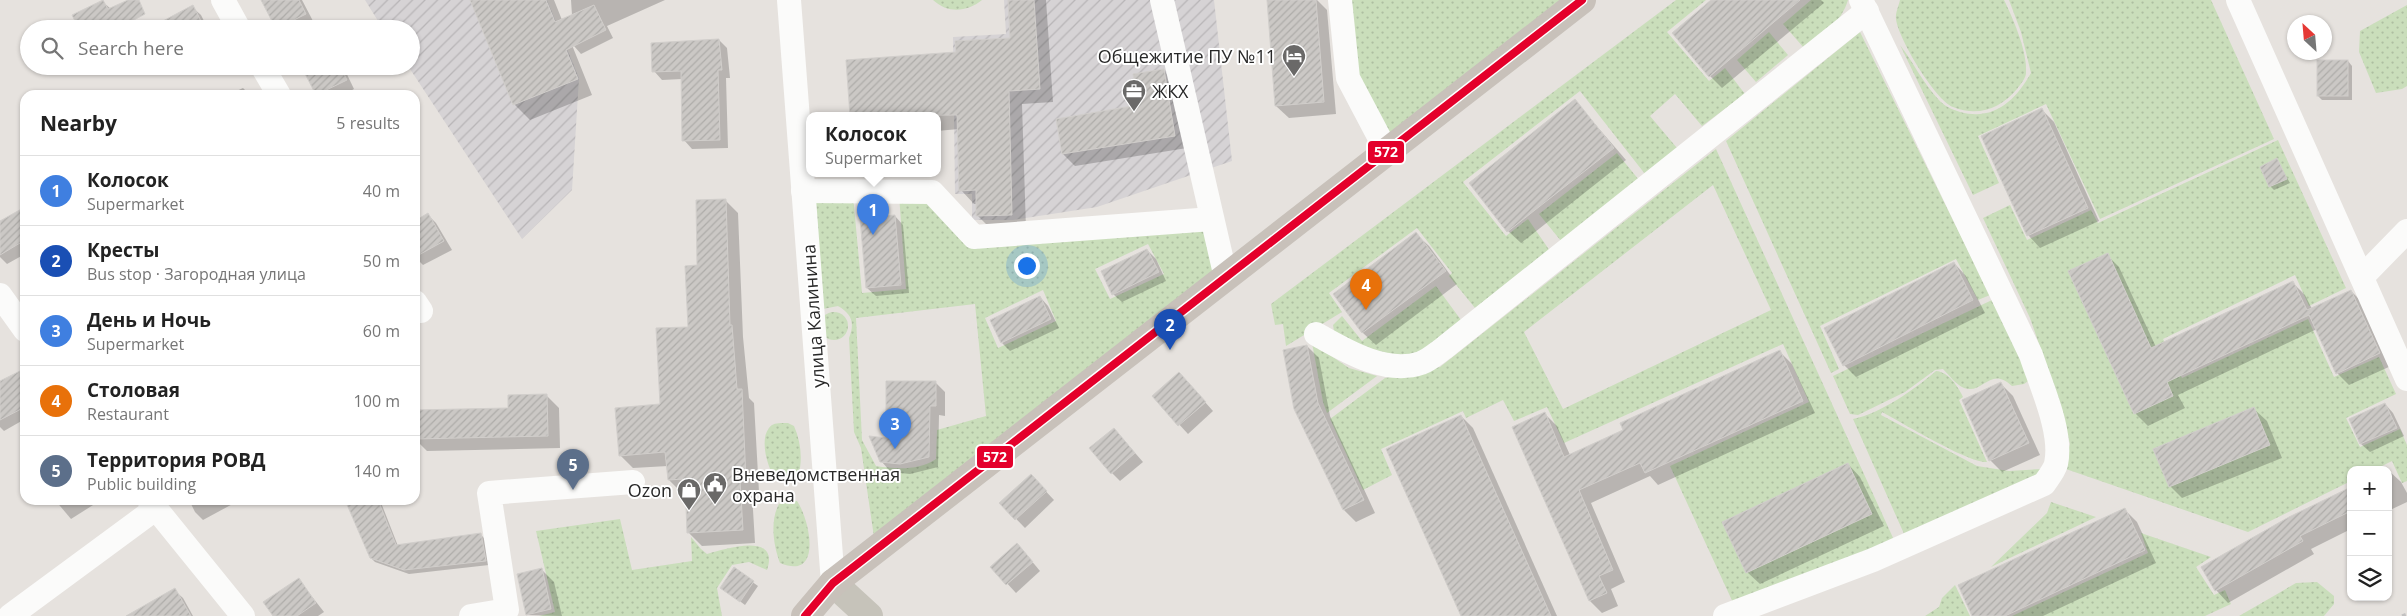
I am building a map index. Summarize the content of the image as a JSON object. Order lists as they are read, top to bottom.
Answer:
{
  "streets": {
    "street": ["улица Калинина"]
  },
  "places": {
    "hotel": ["Общежитие ПУ №11"],
    "office": ["ЖКХ"],
    "public building": ["Вневедомственная охрана"],
    "shop": ["Ozon"]
  },
  "lines": ["transit line 572"],
  "north": "top left",
  "page": {
    "search": "Search here",
    "heading": ["Nearby", "5 results"],
    "popup": ["Колосок", "Supermarket"],
    "list": [
      {
        "mark": "1",
        "name": "Колосок",
        "note": "Supermarket",
        "value": "40 m"
      },
      {
        "mark": "2",
        "name": "Кресты",
        "note": "Bus stop · Загородная улица",
        "value": "50 m"
      },
      {
        "mark": "3",
        "name": "День и Ночь",
        "note": "Supermarket",
        "value": "60 m"
      },
      {
        "mark": "4",
        "name": "Столовая",
        "note": "Restaurant",
        "value": "100 m"
      },
      {
        "mark": "5",
        "name": "Территория РОВД",
        "note": "Public building",
        "value": "140 m"
      }
    ],
    "pins": [
      "1",
      "4",
      "2",
      "3",
      "5"
    ],
    "map_buttons": ["+", "−"]
  }
}
